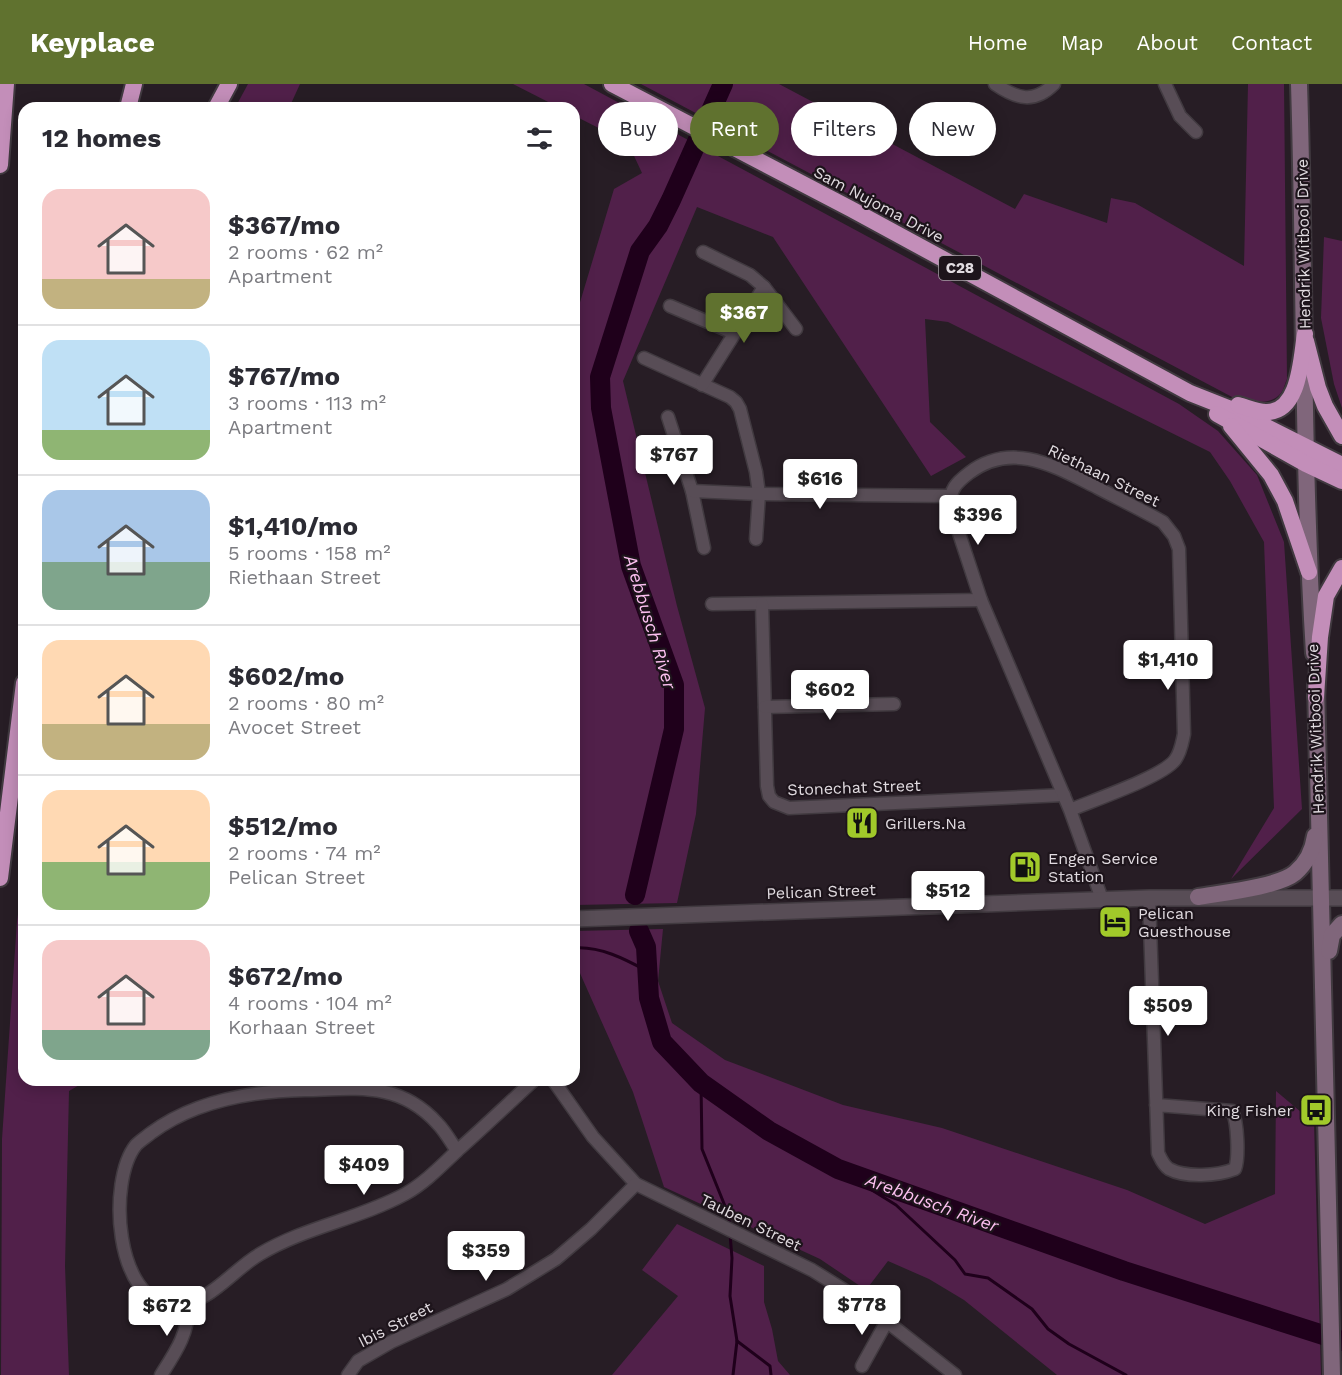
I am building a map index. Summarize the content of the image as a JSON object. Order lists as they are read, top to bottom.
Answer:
{
  "streets": {
    "highway": ["Sam Nujoma Drive", "C28"],
    "main road": ["Hendrik Witbooi Drive"],
    "street": [
      "Riethaan Street",
      "Stonechat Street",
      "Pelican Street",
      "Tauben Street",
      "Ibis Street"
    ]
  },
  "crossings": [
    ["Sam Nujoma Drive", "Hendrik Witbooi Drive"],
    ["Hendrik Witbooi Drive", "Pelican Street"],
    ["Tauben Street", "Ibis Street"]
  ],
  "water": ["Arebbusch River"],
  "places": {
    "restaurant": ["Grillers.Na"],
    "fuel station": ["Engen Service Station"],
    "hotel": ["Pelican Guesthouse"],
    "bus stop": ["King Fisher"]
  },
  "page": {
    "header": "Keyplace",
    "nav": [
      "Home",
      "Map",
      "About",
      "Contact"
    ],
    "chip": [
      "Buy",
      "Rent",
      "Filters",
      "New"
    ],
    "heading": "12 homes",
    "list": [
      {
        "name": "$367/mo",
        "note": "2 rooms · 62 m² · Apartment"
      },
      {
        "name": "$767/mo",
        "note": "3 rooms · 113 m² · Apartment"
      },
      {
        "name": "$1,410/mo",
        "note": "5 rooms · 158 m² · Riethaan Street"
      },
      {
        "name": "$602/mo",
        "note": "2 rooms · 80 m² · Avocet Street"
      },
      {
        "name": "$512/mo",
        "note": "2 rooms · 74 m² · Pelican Street"
      },
      {
        "name": "$672/mo",
        "note": "4 rooms · 104 m² · Korhaan Street"
      }
    ],
    "price": [
      "$367",
      "$767",
      "$616",
      "$396",
      "$1,410",
      "$602",
      "$512",
      "$509",
      "$409",
      "$359",
      "$778",
      "$672"
    ]
  }
}
